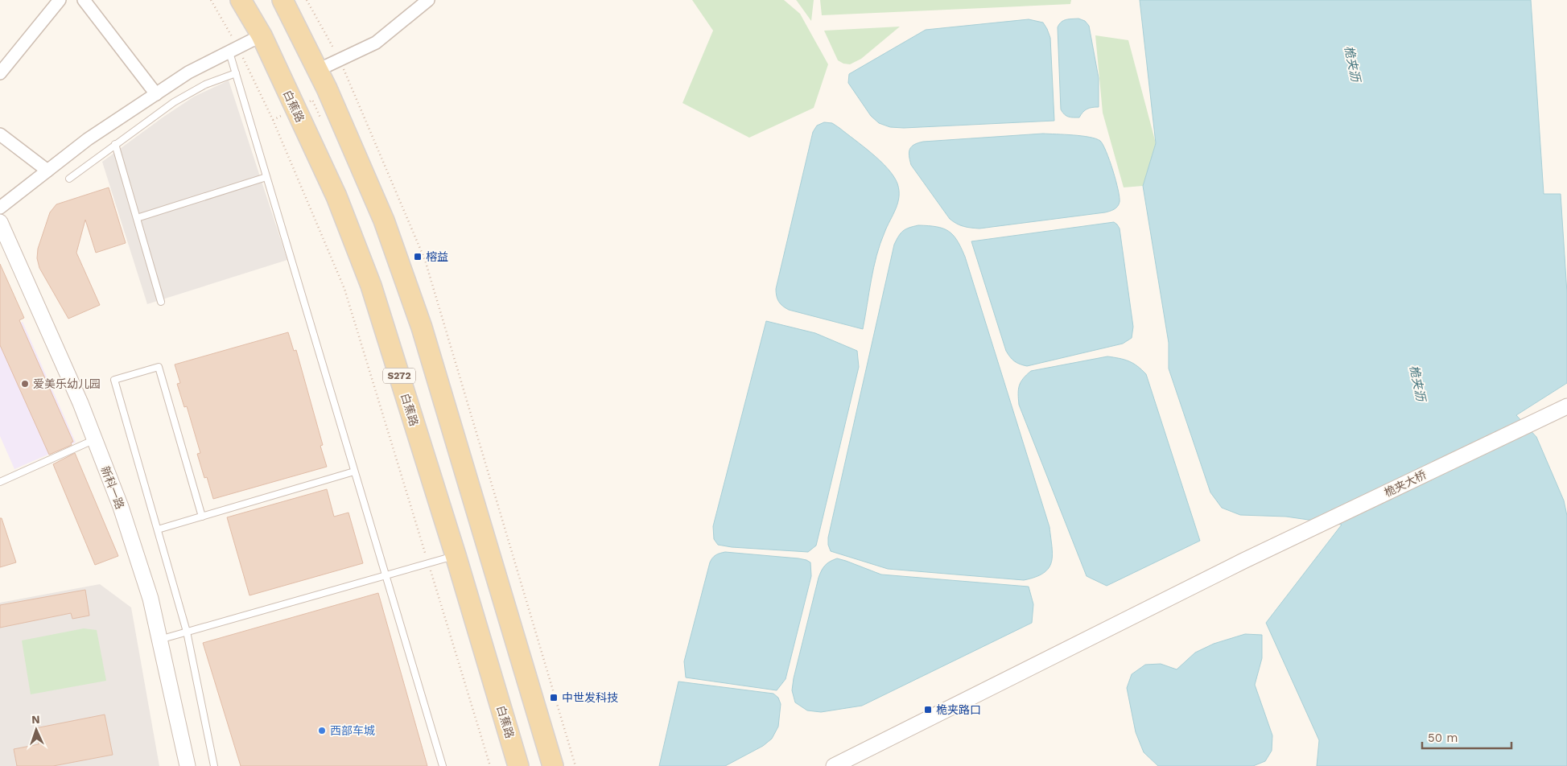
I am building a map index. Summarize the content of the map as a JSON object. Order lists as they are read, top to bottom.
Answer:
{
  "streets": {
    "main road": ["白蕉路", "S272"],
    "street": ["桅夹大桥", "新科一路"]
  },
  "water": ["桅夹沥"],
  "places": {
    "transit": ["榕益", "中世发科技", "桅夹路口"],
    "other": ["爱美乐幼儿园", "西部车城"]
  },
  "scale_bar": "50 m",
  "north": "top"
}
